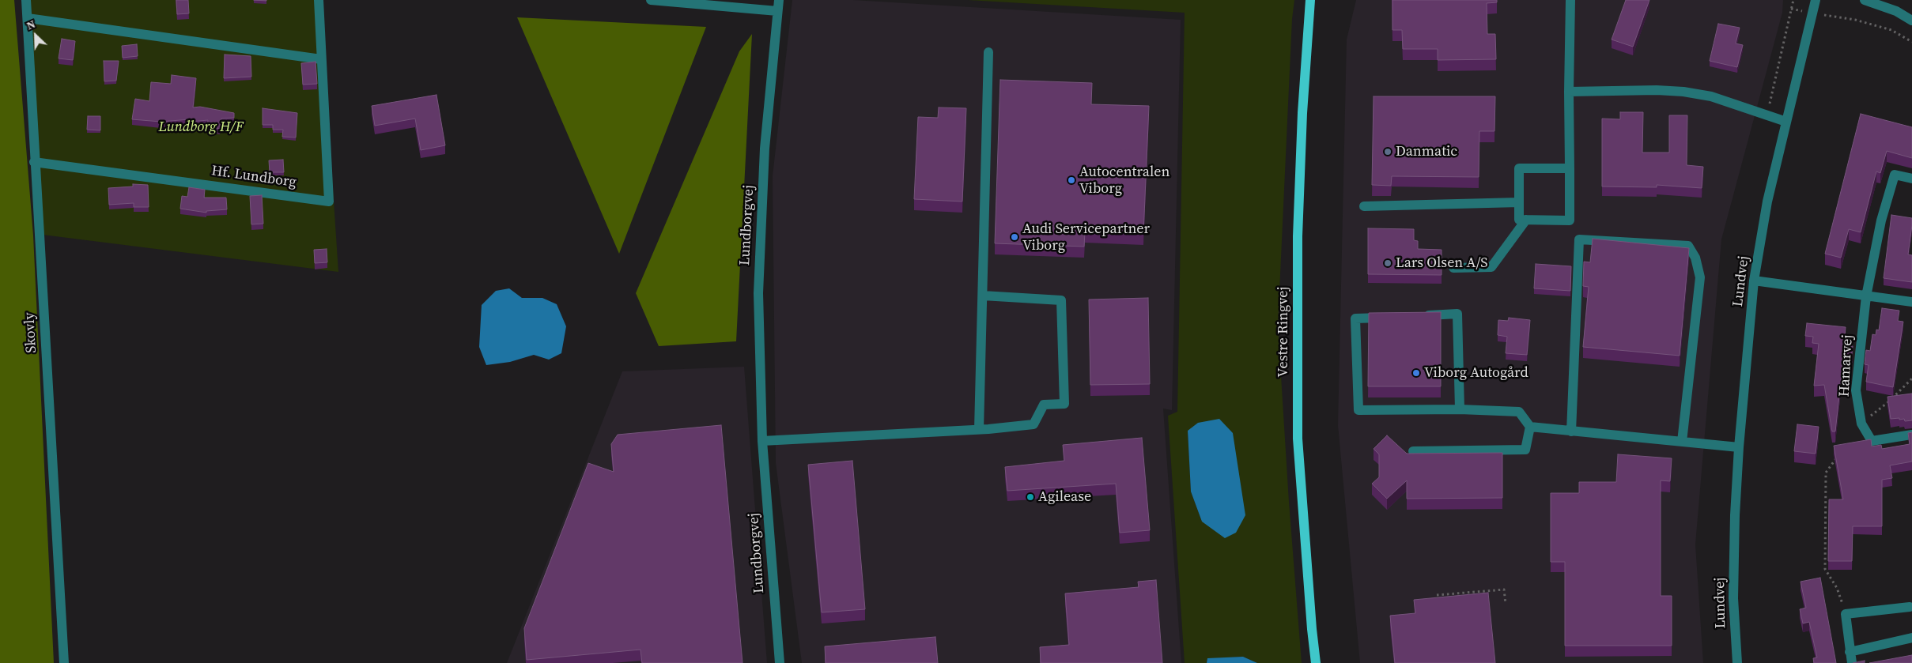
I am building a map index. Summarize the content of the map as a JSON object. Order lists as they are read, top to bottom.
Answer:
{
  "streets": {
    "main road": ["Vestre Ringvej"],
    "street": [
      "Hf. Lundborg",
      "Lundborgvej",
      "Lundvej",
      "Skovly",
      "Hamarvej"
    ]
  },
  "crossings": [
    ["Hf. Lundborg", "Skovly"]
  ],
  "parks": ["Lundborg H/F"],
  "places": [
    "Danmatic",
    "Autocentralen Viborg",
    "Audi Servicepartner Viborg",
    "Lars Olsen A/S",
    "Viborg Autogård",
    "Agilease"
  ],
  "north": "top left"
}
